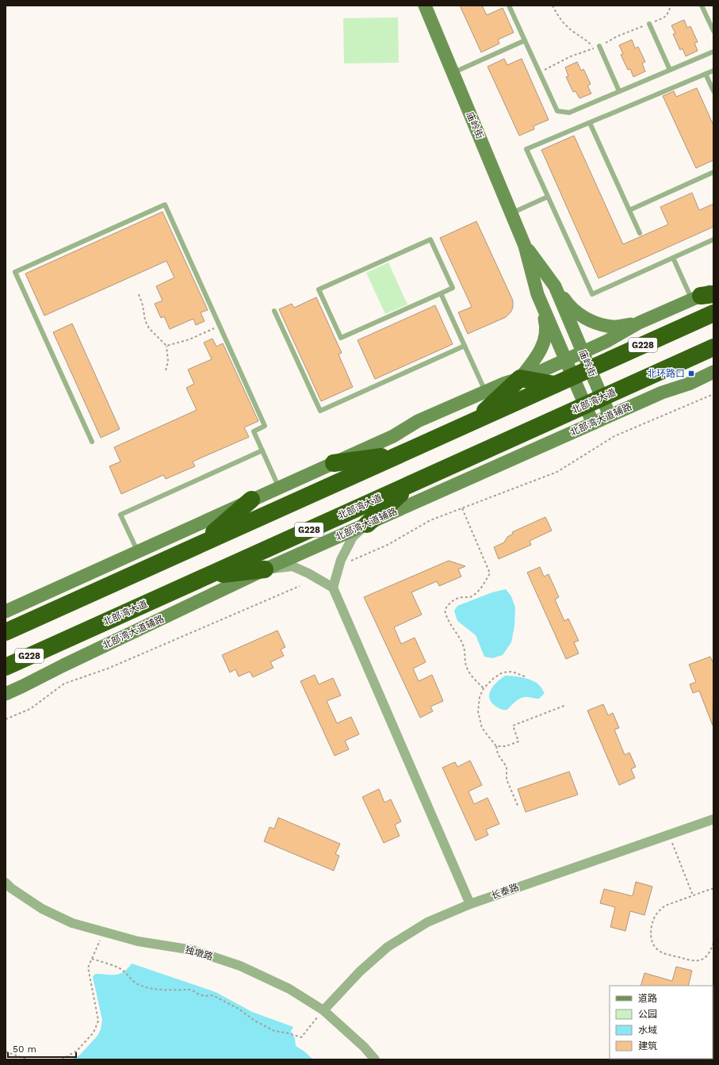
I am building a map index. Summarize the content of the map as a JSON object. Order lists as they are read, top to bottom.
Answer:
{
  "streets": {
    "highway": ["G228", "北部湾大道"],
    "main road": ["庙岭街", "北部湾大道辅路"],
    "street": ["长泰路", "独墩路"]
  },
  "crossings": [
    ["庙岭街", "G228"],
    ["庙岭街", "北部湾大道"],
    ["庙岭街", "北部湾大道辅路"],
    ["长泰路", "独墩路"]
  ],
  "places": {
    "transit": ["北环路口"]
  },
  "legend": [
    "道路",
    "公园",
    "水域",
    "建筑"
  ],
  "scale_bar": "50 m"
}
